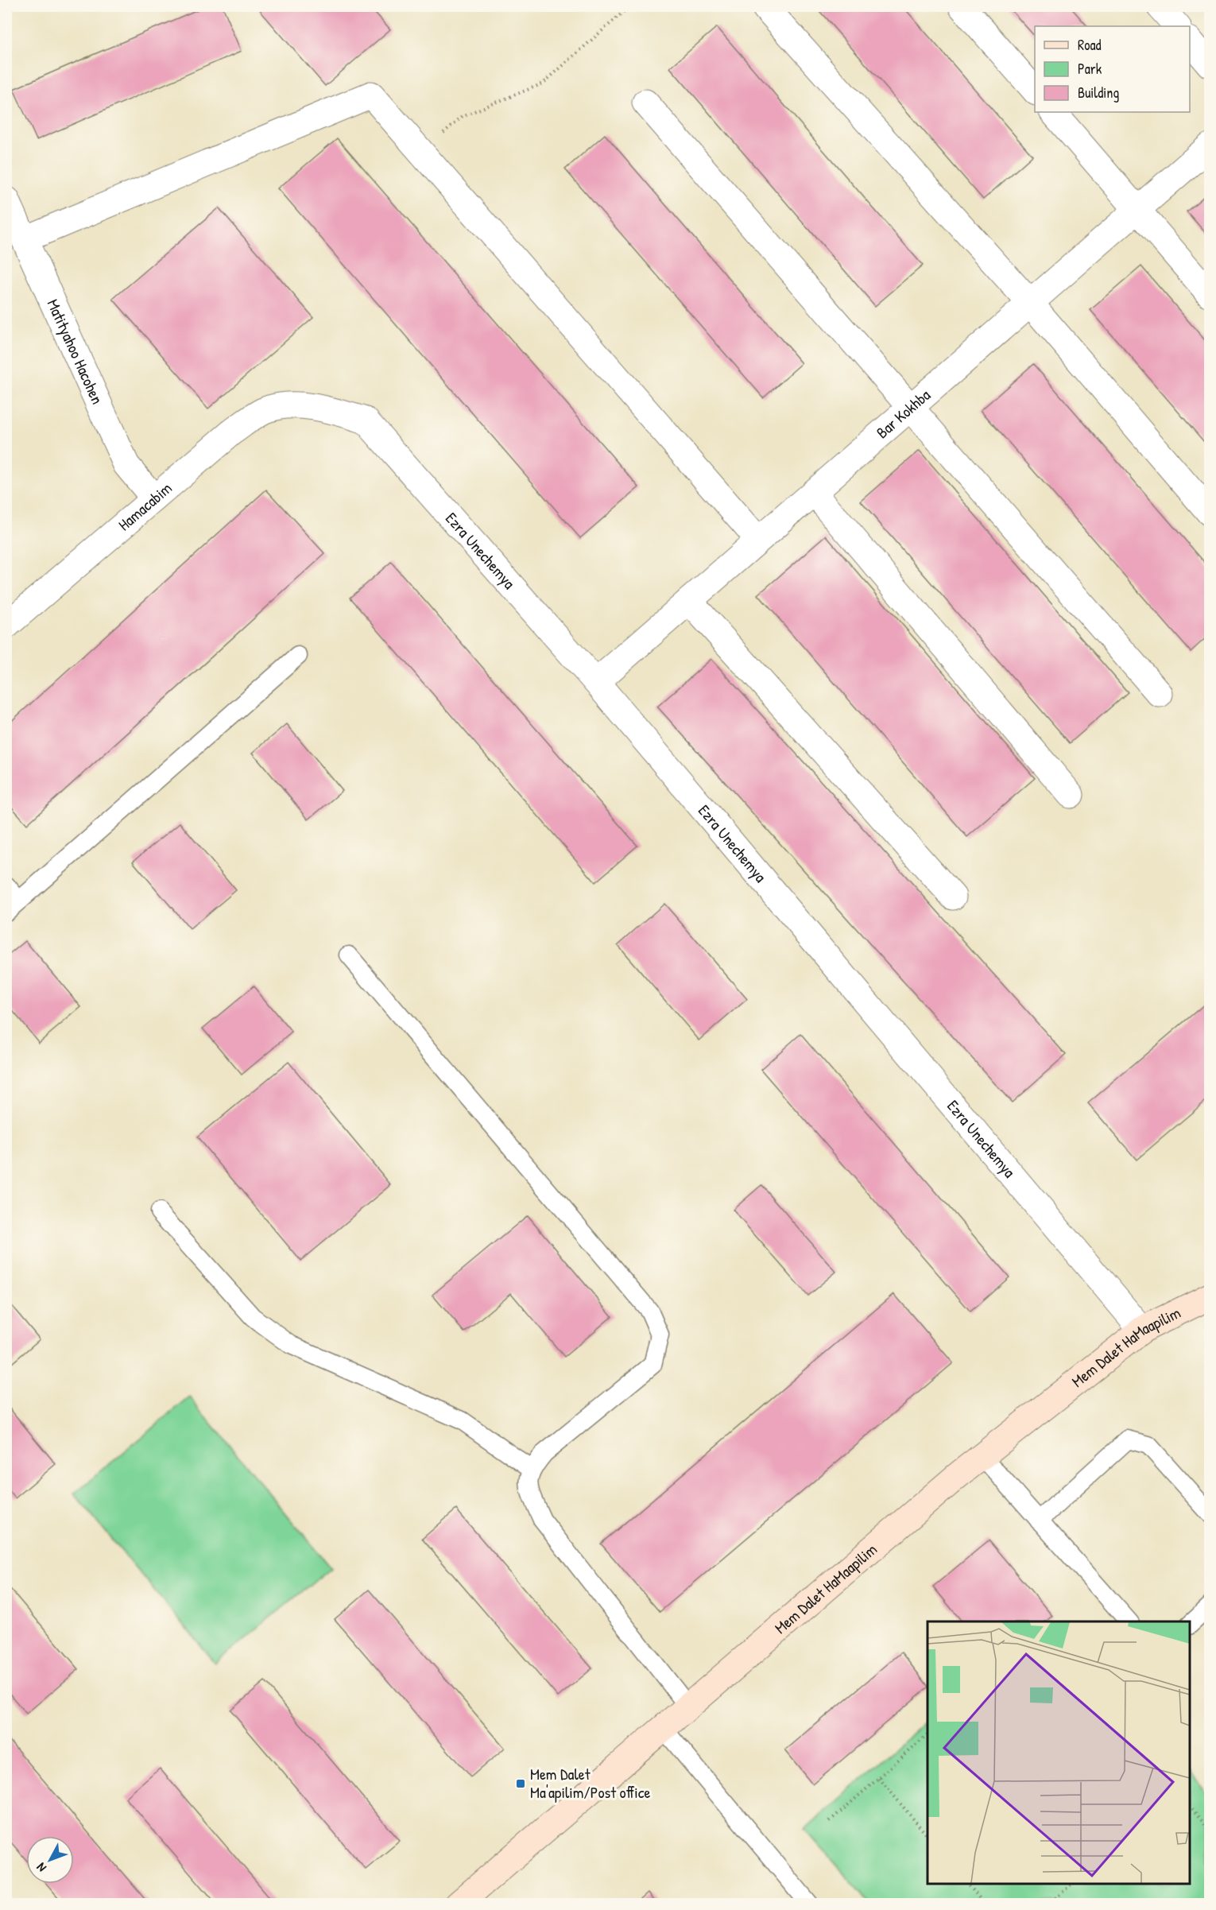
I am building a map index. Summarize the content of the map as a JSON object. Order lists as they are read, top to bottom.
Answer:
{
  "streets": {
    "street": [
      "Matityahoo Hacohen",
      "Bar Kokhba",
      "Hamacabim",
      "Ezra Unechemya",
      "Mem Dalet HaMaapilim"
    ]
  },
  "crossings": [
    ["Matityahoo Hacohen", "Hamacabim"],
    ["Bar Kokhba", "Ezra Unechemya"],
    ["Hamacabim", "Ezra Unechemya"],
    ["Ezra Unechemya", "Mem Dalet HaMaapilim"]
  ],
  "places": {
    "transit": ["Mem Dalet Ma'apilim/Post office"]
  },
  "legend": ["Road", "Park", "Building"],
  "north": "bottom left"
}
